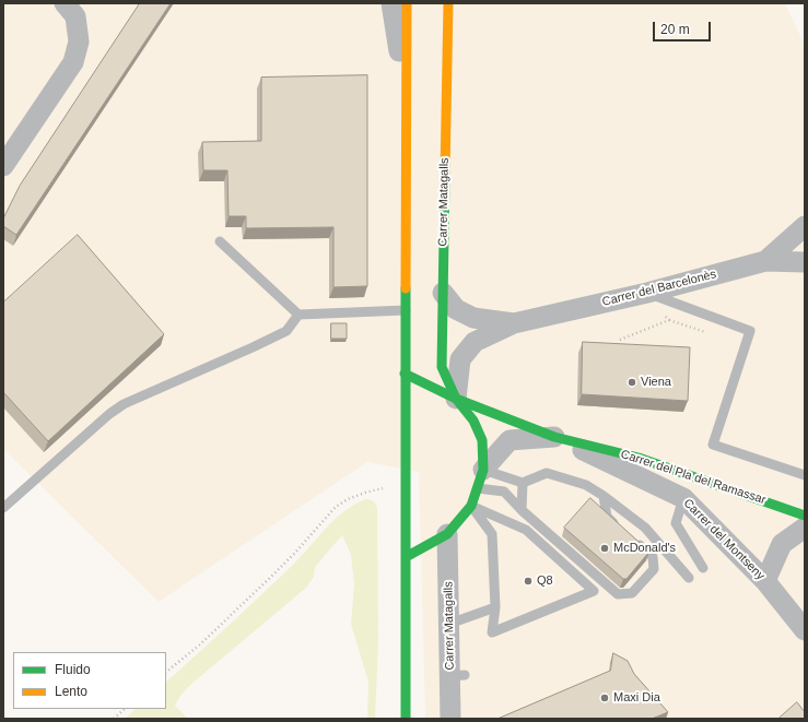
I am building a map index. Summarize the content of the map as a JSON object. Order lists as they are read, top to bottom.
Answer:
{
  "streets": {
    "street": [
      "Carrer Matagalls",
      "Carrer del Barcelonès",
      "Carrer del Pla del Ramassar",
      "Carrer del Montseny"
    ]
  },
  "crossings": [
    ["Carrer Matagalls", "Carrer del Barcelonès"],
    ["Carrer Matagalls", "Carrer del Pla del Ramassar"],
    ["Carrer del Barcelonès", "Carrer del Pla del Ramassar"],
    ["Carrer del Pla del Ramassar", "Carrer del Montseny"]
  ],
  "places": [
    "Viena",
    "McDonald's",
    "Q8",
    "Maxi Dia"
  ],
  "legend": ["Fluido", "Lento"],
  "scale_bar": "20 m"
}
